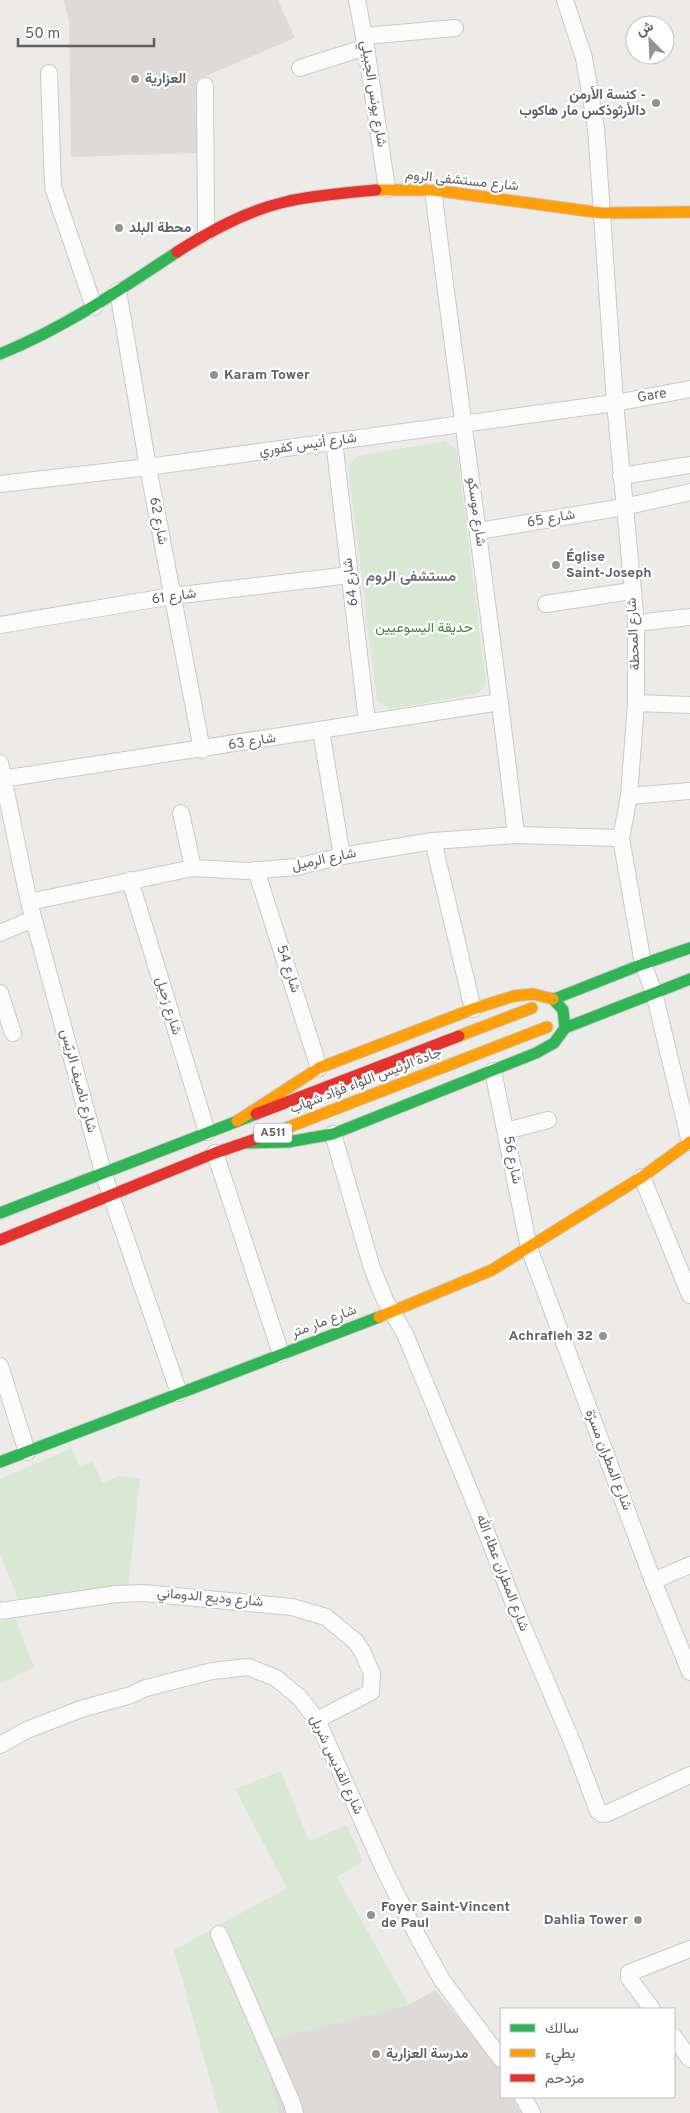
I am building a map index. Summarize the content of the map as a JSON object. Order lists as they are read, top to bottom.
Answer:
{
  "streets": {
    "main road": [
      "شارع مستشفى الروم",
      "جادة الرئيس اللواء فؤاد شهاب",
      "A511",
      "شارع مار متر"
    ],
    "street": [
      "شارع يونس الجبيلي",
      "Gare",
      "شارع أنيس كفوري",
      "شارع موسكو",
      "شارع 65",
      "شارع 62",
      "شارع 64",
      "شارع 61",
      "شارع المحطة",
      "شارع 63",
      "شارع الرميل",
      "شارع 54",
      "شارع زحيل",
      "شارع ناصيف الريّس",
      "شارع 56",
      "شارع المطران مسرّة",
      "شارع المطران عطاء الله",
      "شارع وديع الدوماني",
      "شارع القديس شربل"
    ]
  },
  "crossings": [
    ["شارع يونس الجبيلي", "شارع مستشفى الروم"],
    ["شارع مستشفى الروم", "شارع موسكو"],
    ["شارع مستشفى الروم", "شارع 62"],
    ["شارع مستشفى الروم", "شارع المحطة"],
    ["Gare", "شارع أنيس كفوري"],
    ["Gare", "شارع المحطة"],
    ["شارع أنيس كفوري", "شارع موسكو"],
    ["شارع أنيس كفوري", "شارع 62"],
    ["شارع أنيس كفوري", "شارع 64"],
    ["شارع أنيس كفوري", "شارع المحطة"],
    ["شارع موسكو", "شارع 65"],
    ["شارع موسكو", "شارع 63"],
    ["شارع موسكو", "شارع الرميل"],
    ["شارع 65", "شارع المحطة"],
    ["شارع 62", "شارع 61"],
    ["شارع 62", "شارع 63"],
    ["شارع 64", "شارع 61"],
    ["شارع 64", "شارع 63"],
    ["شارع المحطة", "شارع الرميل"],
    ["شارع المحطة", "شارع مار متر"],
    ["شارع 63", "شارع ناصيف الريّس"],
    ["شارع الرميل", "شارع 54"],
    ["شارع الرميل", "شارع زحيل"],
    ["شارع الرميل", "شارع ناصيف الريّس"],
    ["شارع زحيل", "جادة الرئيس اللواء فؤاد شهاب"],
    ["شارع ناصيف الريّس", "جادة الرئيس اللواء فؤاد شهاب"],
    ["شارع ناصيف الريّس", "شارع مار متر"],
    ["شارع 56", "شارع مار متر"],
    ["شارع 56", "شارع المطران مسرّة"],
    ["شارع مار متر", "شارع المطران مسرّة"],
    ["شارع مار متر", "شارع المطران عطاء الله"],
    ["شارع وديع الدوماني", "شارع القديس شربل"]
  ],
  "districts": ["مستشفى الروم"],
  "parks": ["حديقة اليسوعيين"],
  "places": [
    "العزارية",
    "كنسة الأرمن - دالأرثوذكس مار هاكوب",
    "محطة البلد",
    "Karam Tower",
    "Église Saint-Joseph",
    "Achrafieh 32",
    "Foyer Saint-Vincent de Paul",
    "Dahlia Tower",
    "مدرسة العزارية"
  ],
  "legend": ["سالك", "بطيء", "مزدحم"],
  "scale_bar": "50 m",
  "north": "top left"
}
